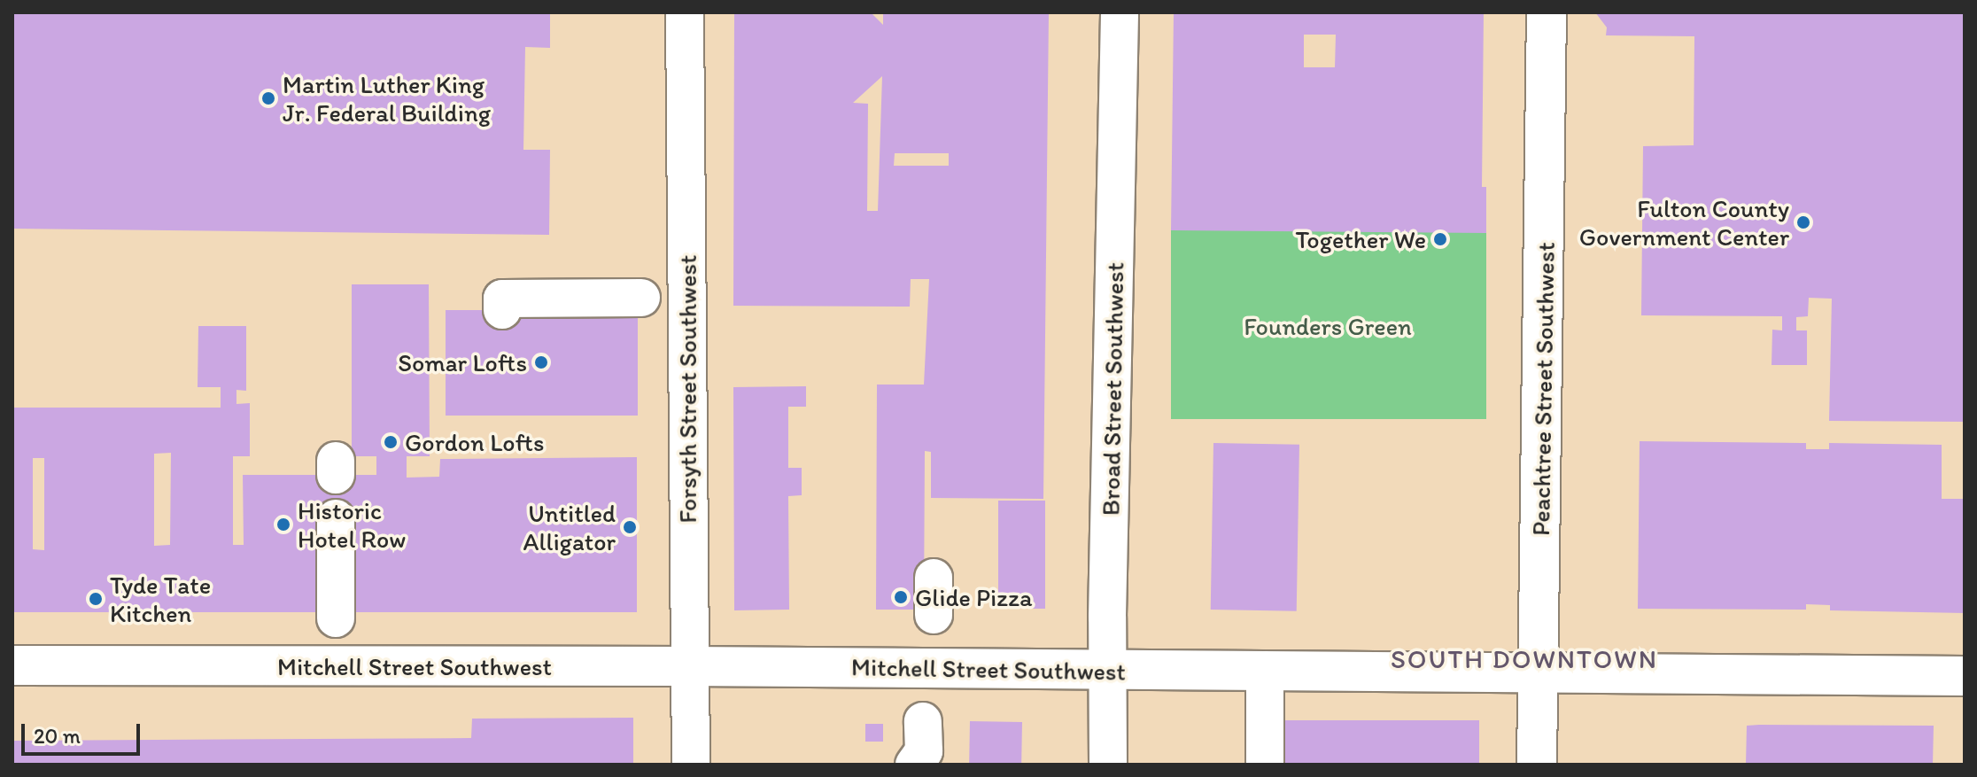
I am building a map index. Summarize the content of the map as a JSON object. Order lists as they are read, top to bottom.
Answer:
{
  "streets": {
    "main road": ["Peachtree Street Southwest", "Mitchell Street Southwest"],
    "street": ["Forsyth Street Southwest", "Broad Street Southwest"]
  },
  "crossings": [
    ["Forsyth Street Southwest", "Mitchell Street Southwest"],
    ["Broad Street Southwest", "Mitchell Street Southwest"],
    ["Peachtree Street Southwest", "Mitchell Street Southwest"]
  ],
  "districts": ["SOUTH DOWNTOWN"],
  "parks": ["Founders Green"],
  "places": [
    "Martin Luther King Jr. Federal Building",
    "Fulton County Government Center",
    "Together We",
    "Somar Lofts",
    "Gordon Lofts",
    "Historic Hotel Row",
    "Untitled Alligator",
    "Glide Pizza",
    "Tyde Tate Kitchen"
  ],
  "scale_bar": "20 m"
}
